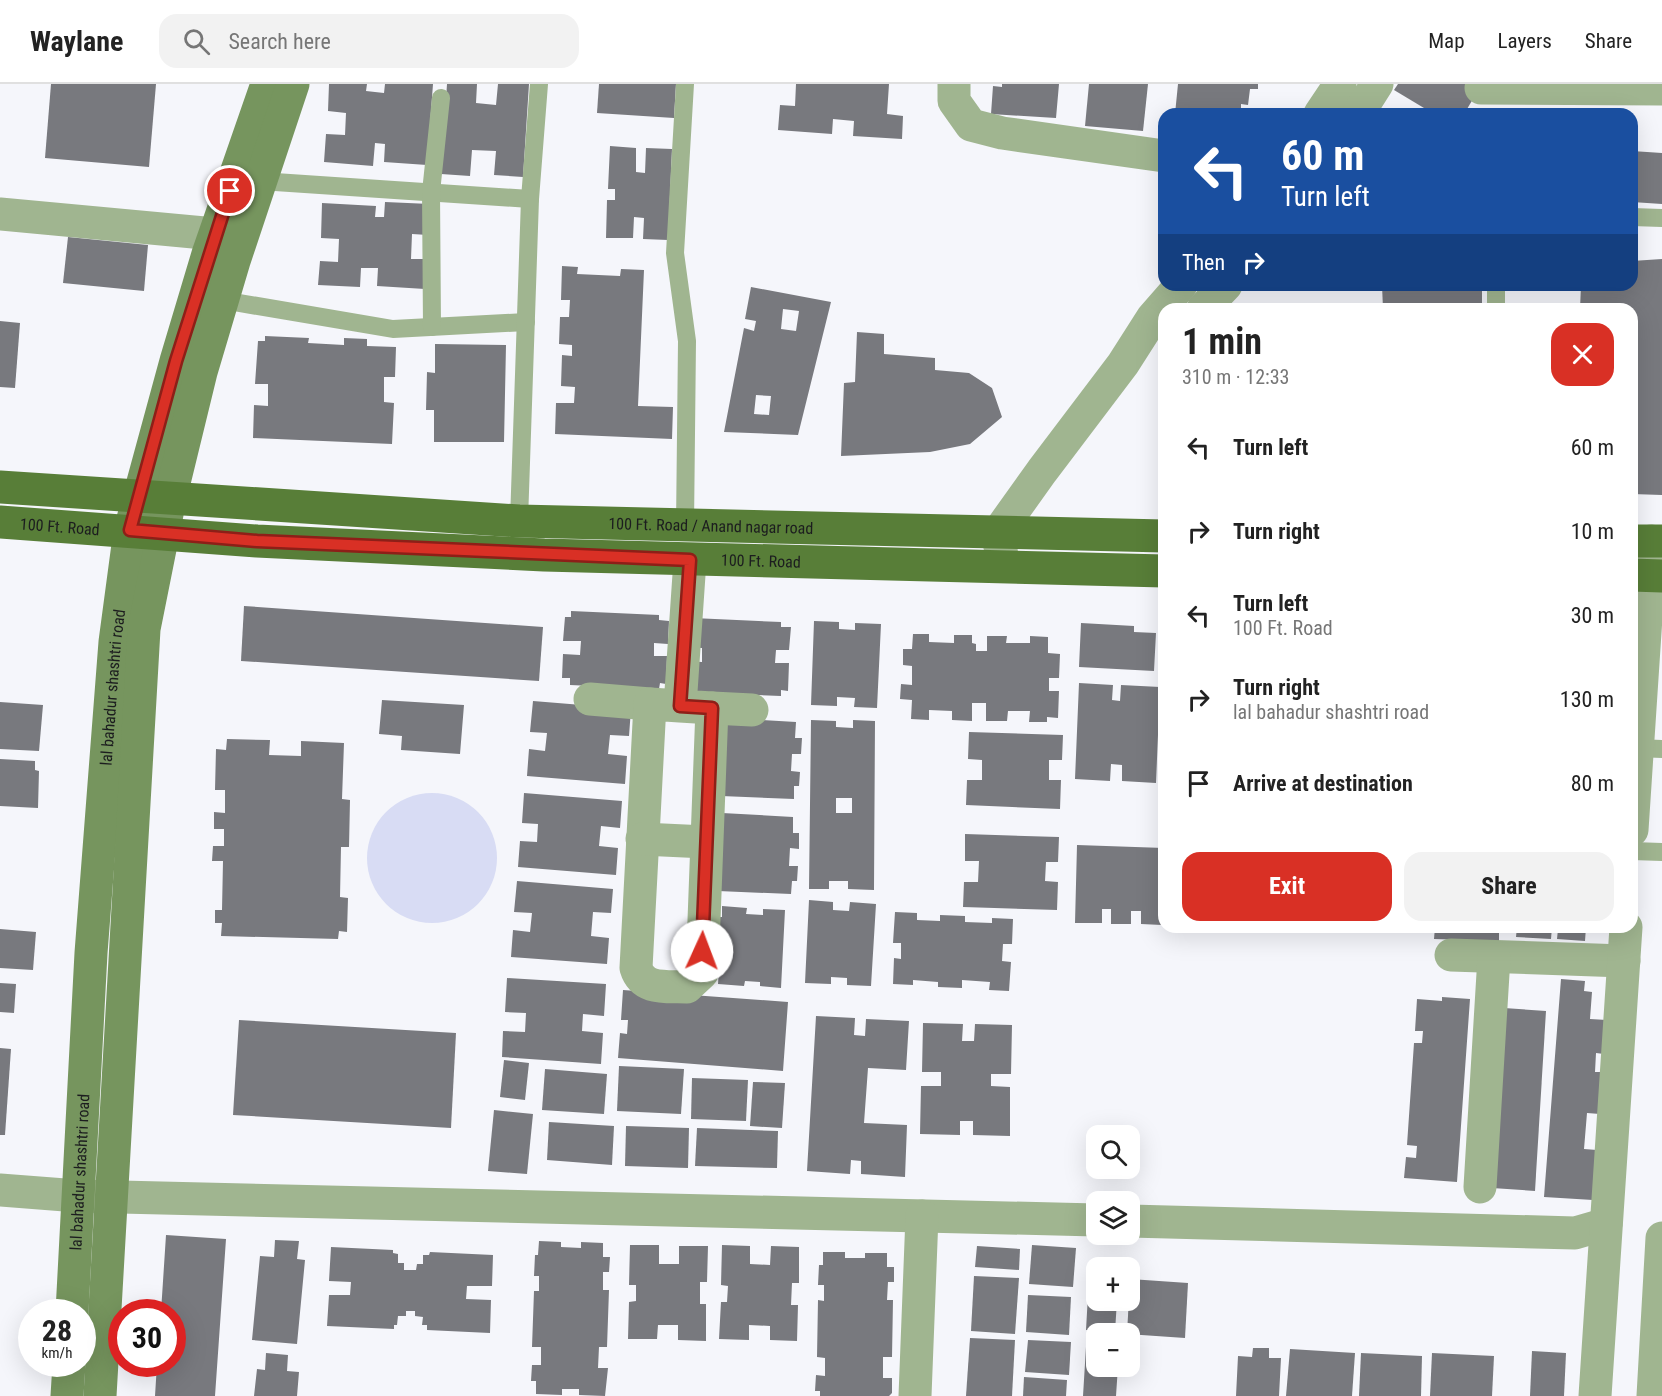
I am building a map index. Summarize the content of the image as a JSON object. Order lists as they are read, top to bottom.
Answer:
{
  "streets": {
    "main road": ["100 Ft. Road", "100 Ft. Road / Anand nagar road", "lal bahadur shashtri road"]
  },
  "crossings": [
    ["100 Ft. Road", "lal bahadur shashtri road"],
    ["100 Ft. Road / Anand nagar road", "lal bahadur shashtri road"]
  ],
  "page": {
    "header": "Waylane",
    "search": "Search here",
    "nav": ["Map", "Layers", "Share"],
    "turn": ["60 m", "Turn left"],
    "then": "Then",
    "heading": ["1 min", "310 m · 12:33"],
    "list": [
      {
        "name": "Turn left",
        "value": "60 m"
      },
      {
        "name": "Turn right",
        "value": "10 m"
      },
      {
        "name": "Turn left",
        "note": "100 Ft. Road",
        "value": "30 m"
      },
      {
        "name": "Turn right",
        "note": "lal bahadur shashtri road",
        "value": "130 m"
      },
      {
        "name": "Arrive at destination",
        "value": "80 m"
      }
    ],
    "buttons": ["Exit", "Share"],
    "map_buttons": ["+", "−"],
    "speed": "28 km/h",
    "limit": "30"
  }
}
